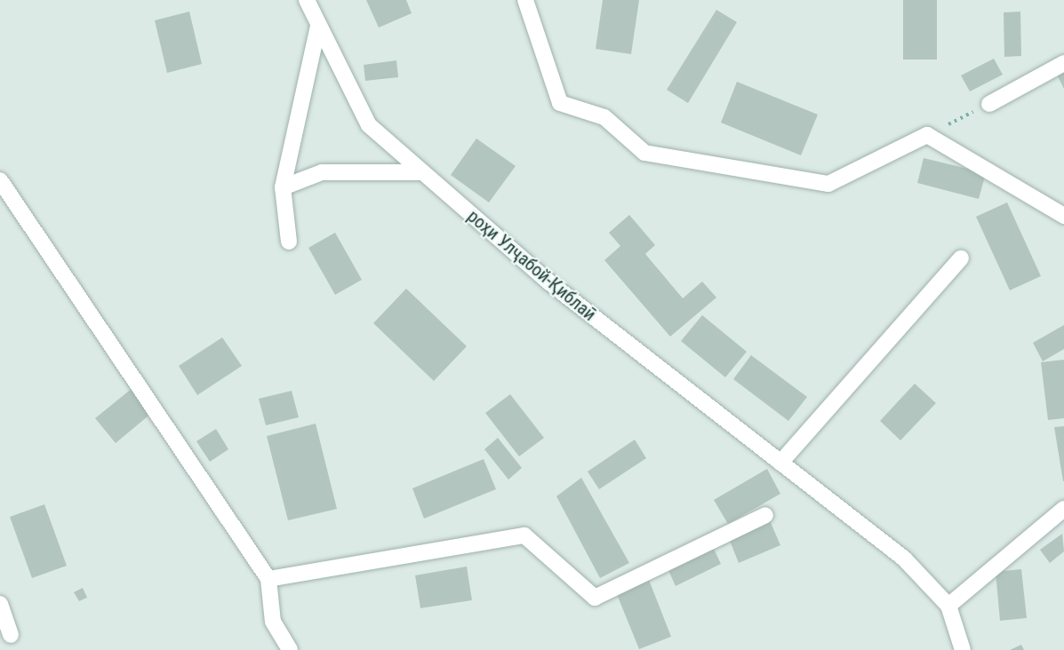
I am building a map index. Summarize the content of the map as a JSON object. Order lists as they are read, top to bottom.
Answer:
{
  "streets": {
    "street": ["роҳи Улҷабой-Қиблаӣ"]
  }
}
